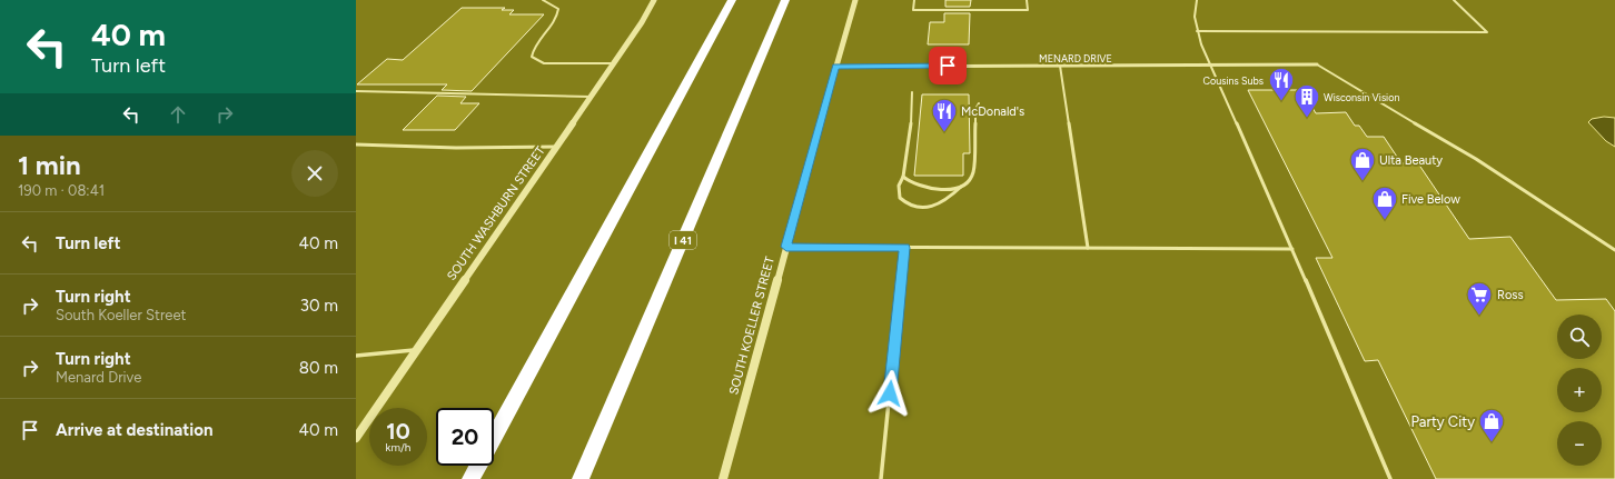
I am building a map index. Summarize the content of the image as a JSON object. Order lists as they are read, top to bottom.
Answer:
{
  "streets": {
    "highway": ["I 41"],
    "street": ["MENARD DRIVE", "SOUTH WASHBURN STREET", "SOUTH KOELLER STREET"]
  },
  "crossings": [
    ["MENARD DRIVE", "SOUTH KOELLER STREET"]
  ],
  "places": {
    "restaurant": ["Cousins Subs", "McDonald's"],
    "building": ["Wisconsin Vision"],
    "shop": ["Ulta Beauty", "Five Below", "Party City"],
    "supermarket": ["Ross"]
  },
  "page": {
    "turn": ["40 m", "Turn left"],
    "heading": ["1 min", "190 m · 08:41"],
    "list": [
      {
        "name": "Turn left",
        "value": "40 m"
      },
      {
        "name": "Turn right",
        "note": "South Koeller Street",
        "value": "30 m"
      },
      {
        "name": "Turn right",
        "note": "Menard Drive",
        "value": "80 m"
      },
      {
        "name": "Arrive at destination",
        "value": "40 m"
      }
    ],
    "map_buttons": ["+", "−"],
    "speed": "10 km/h",
    "limit": "20"
  }
}
